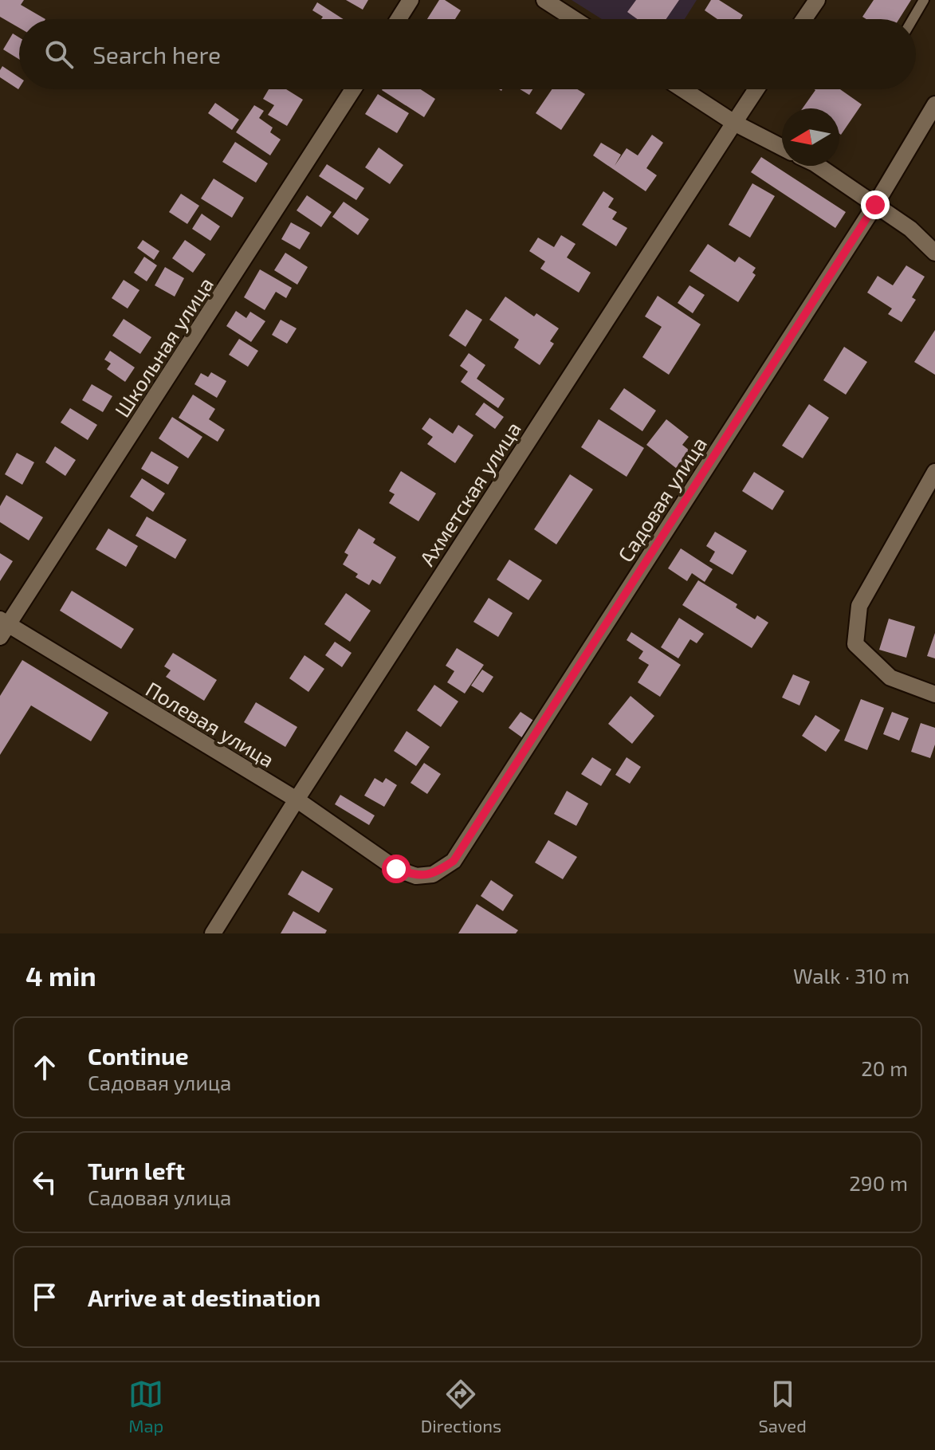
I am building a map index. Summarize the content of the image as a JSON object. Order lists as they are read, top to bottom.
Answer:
{
  "streets": {
    "street": [
      "Школьная улица",
      "Ахметская улица",
      "Садовая улица",
      "Полевая улица"
    ]
  },
  "crossings": [
    ["Школьная улица", "Полевая улица"],
    ["Ахметская улица", "Полевая улица"],
    ["Садовая улица", "Полевая улица"]
  ],
  "north": "left",
  "page": {
    "search": "Search here",
    "heading": ["4 min", "Walk · 310 m"],
    "list": [
      ["Continue", "Садовая улица", "20 m"],
      ["Turn left", "Садовая улица", "290 m"],
      "Arrive at destination"
    ],
    "nav": ["Map", "Directions", "Saved"]
  }
}
